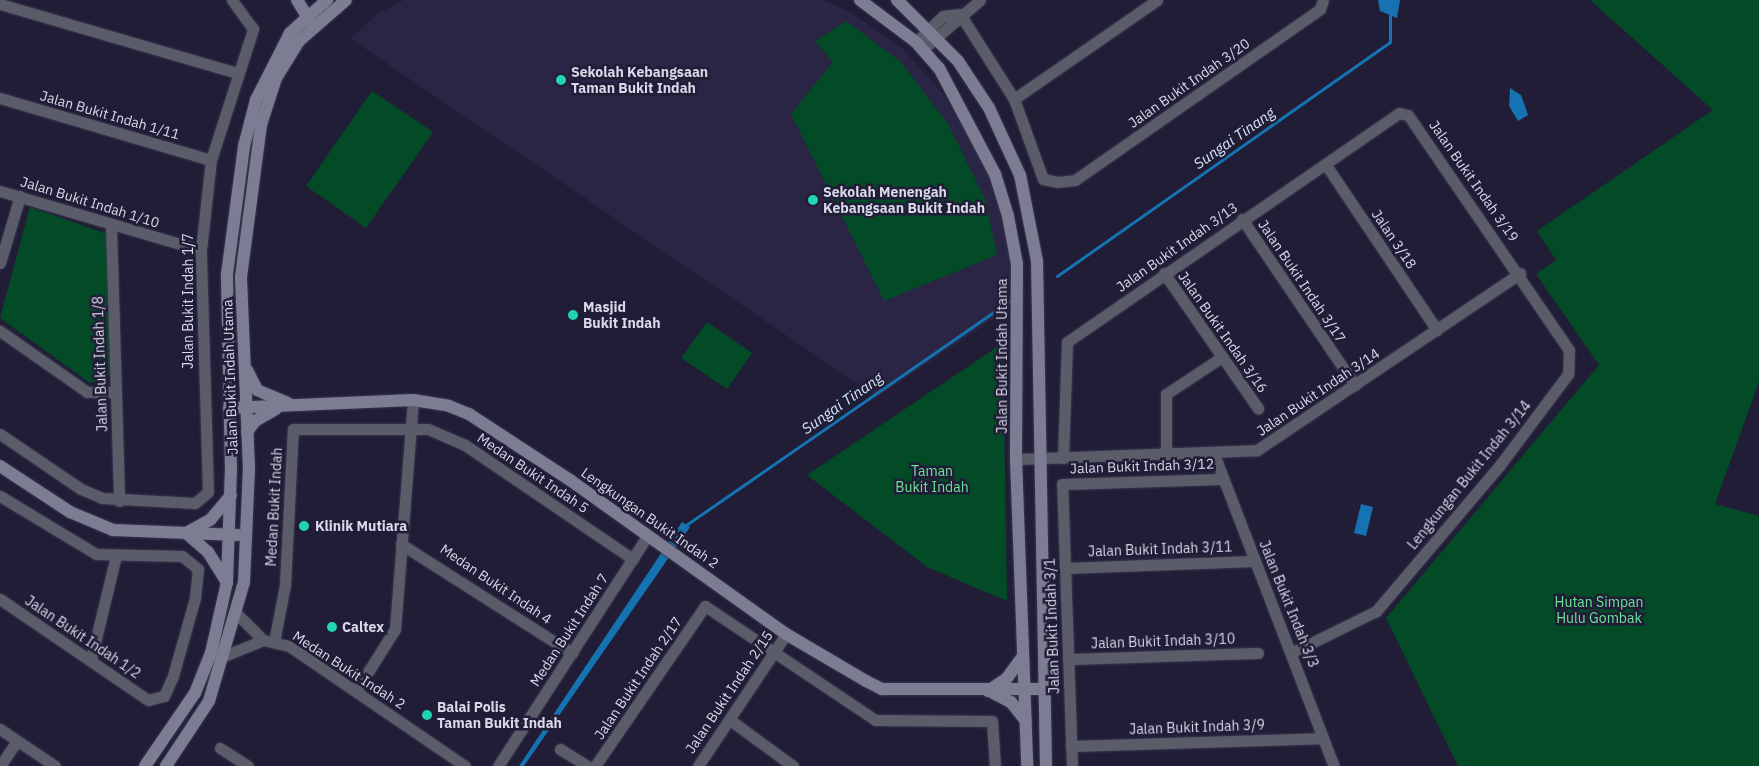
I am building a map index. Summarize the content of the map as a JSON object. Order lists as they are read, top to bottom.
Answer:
{
  "streets": {
    "street": [
      "Jalan Bukit Indah 3/20",
      "Jalan Bukit Indah 1/11",
      "Jalan Bukit Indah 3/19",
      "Jalan Bukit Indah 1/10",
      "Jalan 3/18",
      "Jalan Bukit Indah 3/13",
      "Jalan Bukit Indah 3/17",
      "Jalan Bukit Indah 1/7",
      "Jalan Bukit Indah 3/16",
      "Jalan Bukit Indah Utama",
      "Jalan Bukit Indah 1/8",
      "Jalan Bukit Indah 3/14",
      "Jalan Bukit Indah 3/12",
      "Medan Bukit Indah 5",
      "Lengkungan Bukit Indah 3/14",
      "Medan Bukit Indah",
      "Lengkungan Bukit Indah 2",
      "Jalan Bukit Indah 3/11",
      "Medan Bukit Indah 4",
      "Jalan Bukit Indah 3/3",
      "Jalan Bukit Indah 3/1",
      "Medan Bukit Indah 7",
      "Jalan Bukit Indah 1/2",
      "Jalan Bukit Indah 3/10",
      "Medan Bukit Indah 2",
      "Jalan Bukit Indah 2/17",
      "Jalan Bukit Indah 2/15",
      "Jalan Bukit Indah 3/9"
    ]
  },
  "crossings": [
    ["Jalan Bukit Indah 1/11", "Jalan Bukit Indah 1/7"],
    ["Jalan Bukit Indah 3/19", "Jalan Bukit Indah 3/13"],
    ["Jalan Bukit Indah 3/19", "Jalan Bukit Indah 3/14"],
    ["Jalan Bukit Indah 3/19", "Lengkungan Bukit Indah 3/14"],
    ["Jalan Bukit Indah 1/10", "Jalan Bukit Indah 1/7"],
    ["Jalan Bukit Indah 1/10", "Jalan Bukit Indah 1/8"],
    ["Jalan 3/18", "Jalan Bukit Indah 3/13"],
    ["Jalan 3/18", "Jalan Bukit Indah 3/14"],
    ["Jalan Bukit Indah 3/13", "Jalan Bukit Indah 3/17"],
    ["Jalan Bukit Indah 3/13", "Jalan Bukit Indah 3/16"],
    ["Jalan Bukit Indah 3/13", "Jalan Bukit Indah 3/14"],
    ["Jalan Bukit Indah 3/17", "Jalan Bukit Indah 3/14"],
    ["Jalan Bukit Indah 1/7", "Jalan Bukit Indah 1/8"],
    ["Jalan Bukit Indah Utama", "Jalan Bukit Indah 3/14"],
    ["Jalan Bukit Indah Utama", "Lengkungan Bukit Indah 2"],
    ["Jalan Bukit Indah Utama", "Medan Bukit Indah 2"],
    ["Jalan Bukit Indah 3/14", "Lengkungan Bukit Indah 3/14"],
    ["Jalan Bukit Indah 3/14", "Jalan Bukit Indah 3/3"],
    ["Jalan Bukit Indah 3/12", "Jalan Bukit Indah 3/3"],
    ["Jalan Bukit Indah 3/12", "Jalan Bukit Indah 3/1"],
    ["Medan Bukit Indah 5", "Medan Bukit Indah"],
    ["Medan Bukit Indah 5", "Medan Bukit Indah 7"],
    ["Lengkungan Bukit Indah 3/14", "Jalan Bukit Indah 3/3"],
    ["Medan Bukit Indah", "Medan Bukit Indah 2"],
    ["Lengkungan Bukit Indah 2", "Medan Bukit Indah 7"],
    ["Lengkungan Bukit Indah 2", "Jalan Bukit Indah 2/15"],
    ["Jalan Bukit Indah 3/11", "Jalan Bukit Indah 3/3"],
    ["Jalan Bukit Indah 3/11", "Jalan Bukit Indah 3/1"],
    ["Medan Bukit Indah 4", "Medan Bukit Indah 7"],
    ["Jalan Bukit Indah 3/3", "Jalan Bukit Indah 3/9"],
    ["Jalan Bukit Indah 3/1", "Jalan Bukit Indah 3/10"],
    ["Jalan Bukit Indah 3/1", "Jalan Bukit Indah 3/9"],
    ["Jalan Bukit Indah 2/17", "Jalan Bukit Indah 2/15"]
  ],
  "water": ["Sungai Tinang"],
  "parks": ["Taman Bukit Indah", "Hutan Simpan Hulu Gombak"],
  "places": [
    "Sekolah Kebangsaan Taman Bukit Indah",
    "Sekolah Menengah Kebangsaan Bukit Indah",
    "Masjid Bukit Indah",
    "Klinik Mutiara",
    "Caltex",
    "Balai Polis Taman Bukit Indah"
  ]
}
